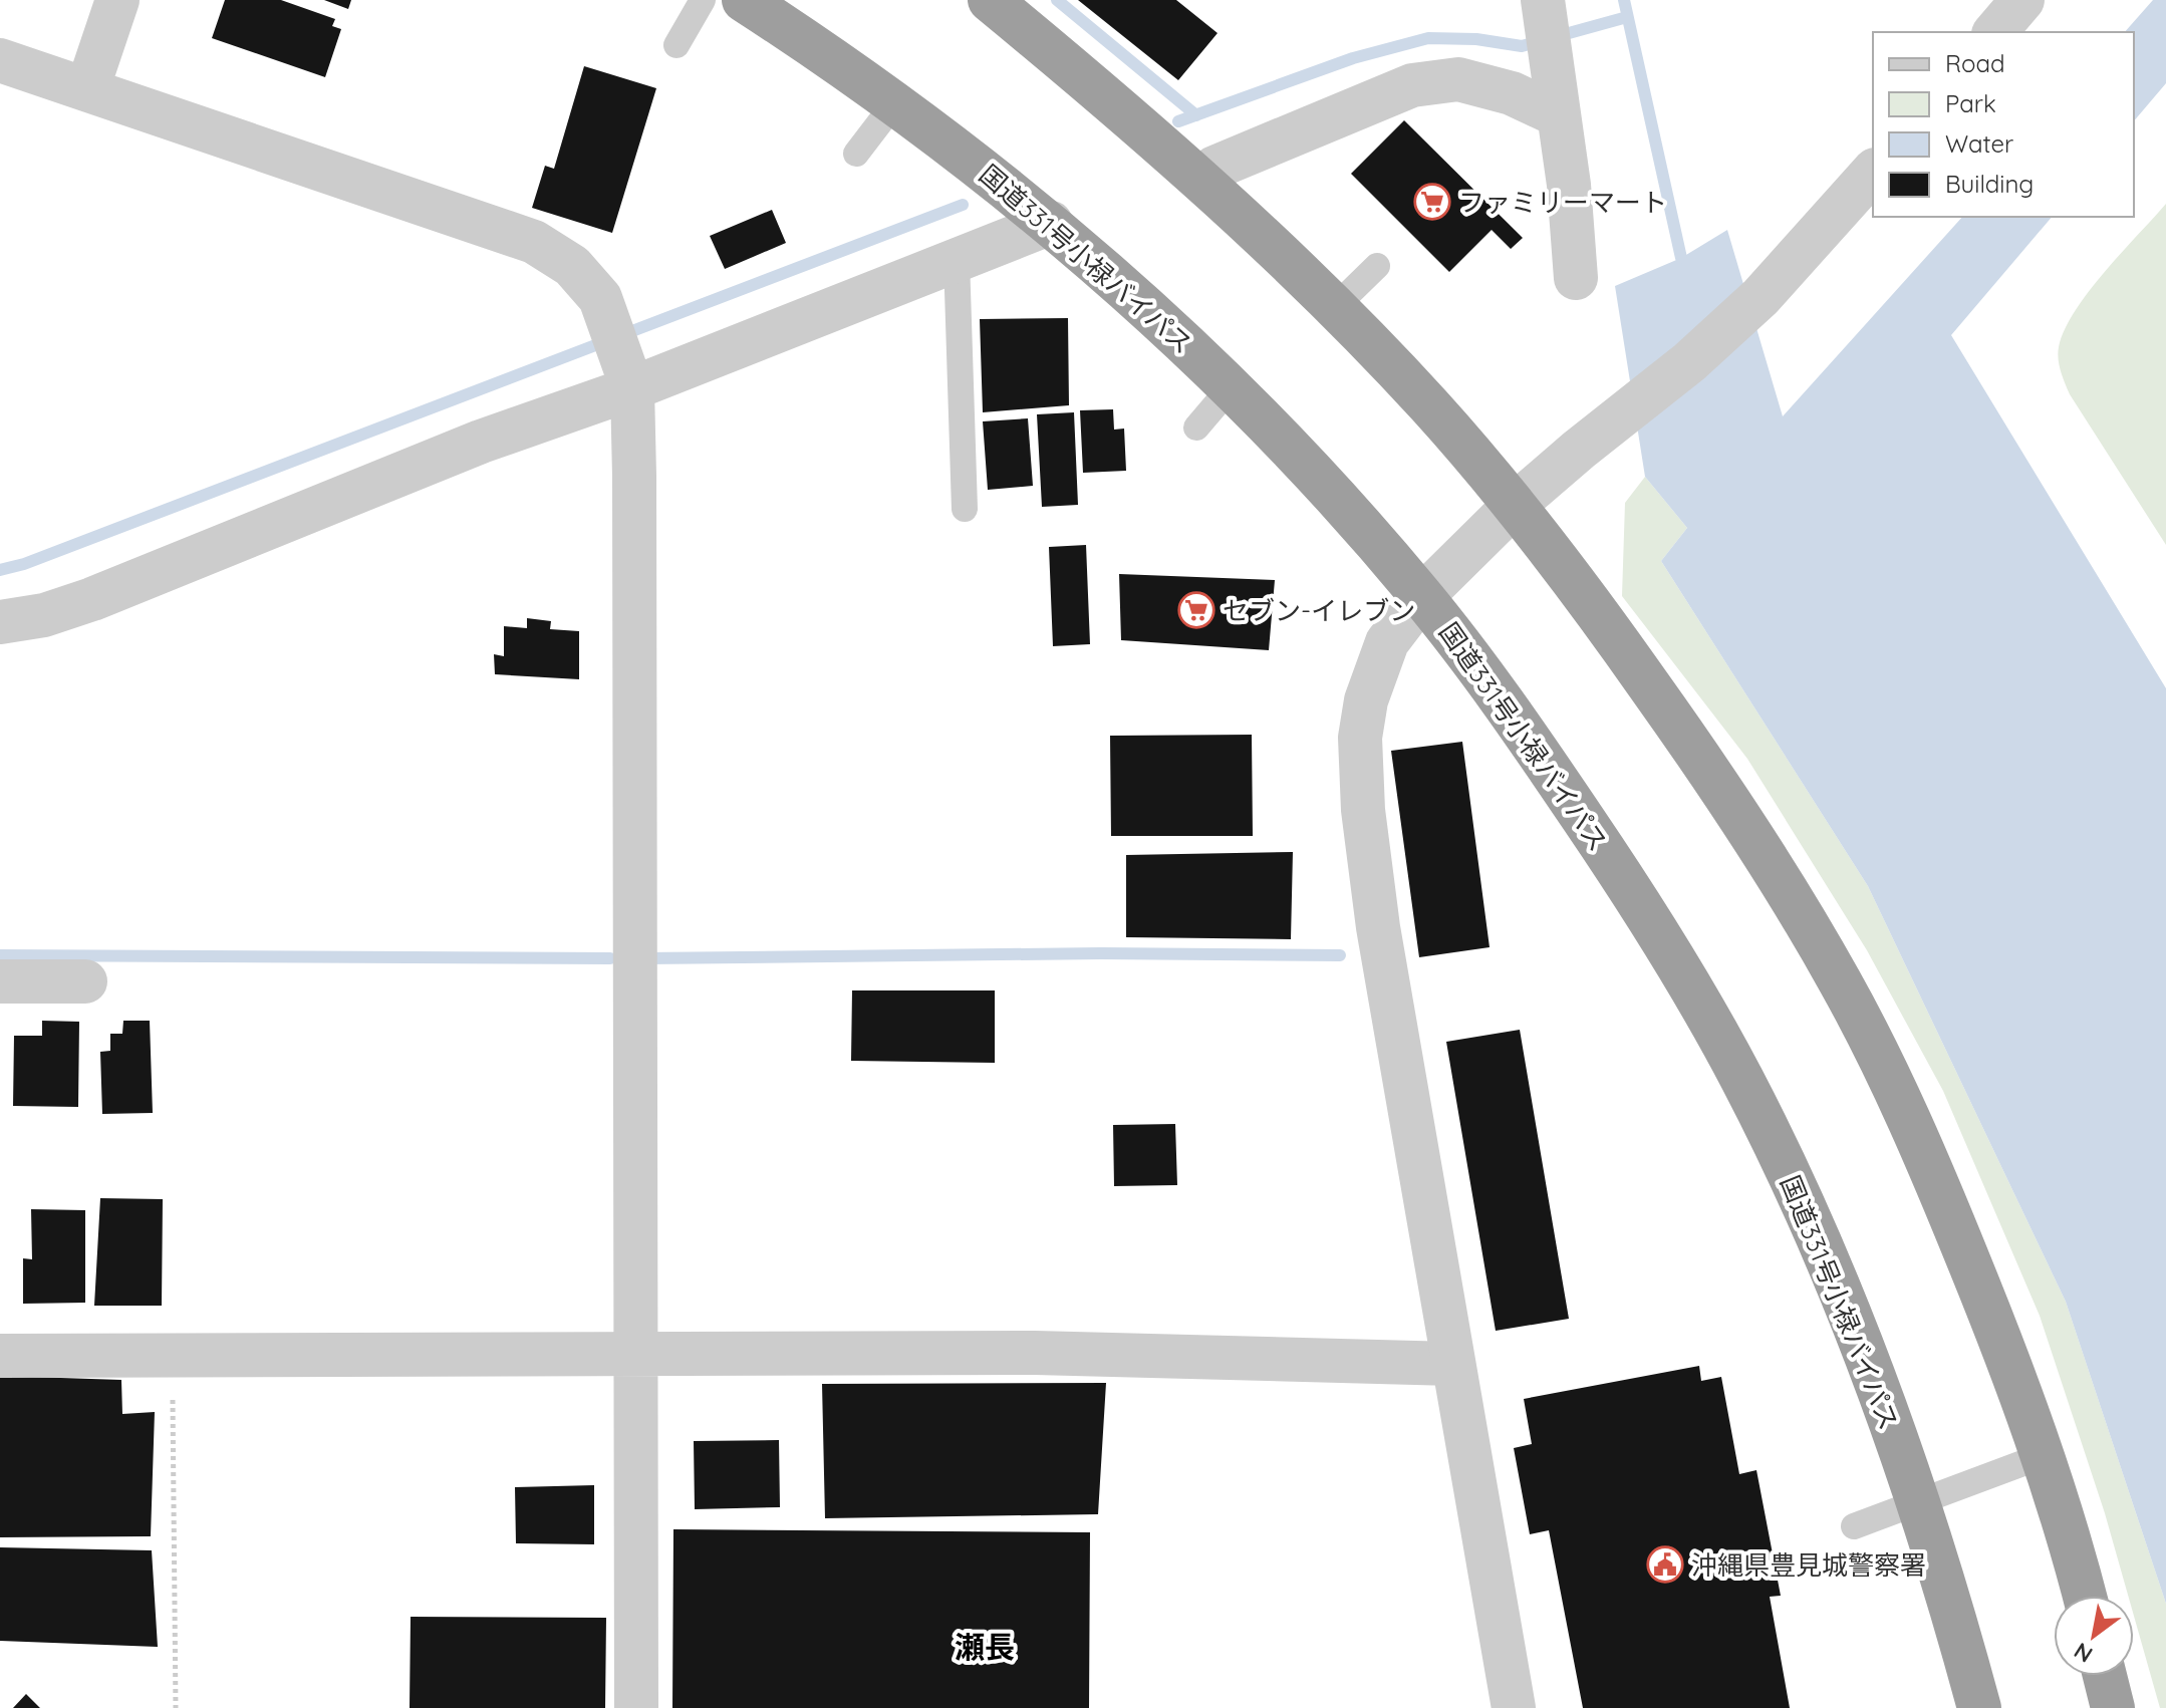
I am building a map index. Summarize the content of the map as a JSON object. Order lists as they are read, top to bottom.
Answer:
{
  "streets": {
    "highway": ["国道331号小禄バイパス"]
  },
  "districts": ["瀬長"],
  "places": {
    "supermarket": ["ファミリーマート", "セブン-イレブン"],
    "public building": ["沖縄県豊見城警察署"]
  },
  "legend": [
    "Road",
    "Park",
    "Water",
    "Building"
  ],
  "north": "bottom left"
}
